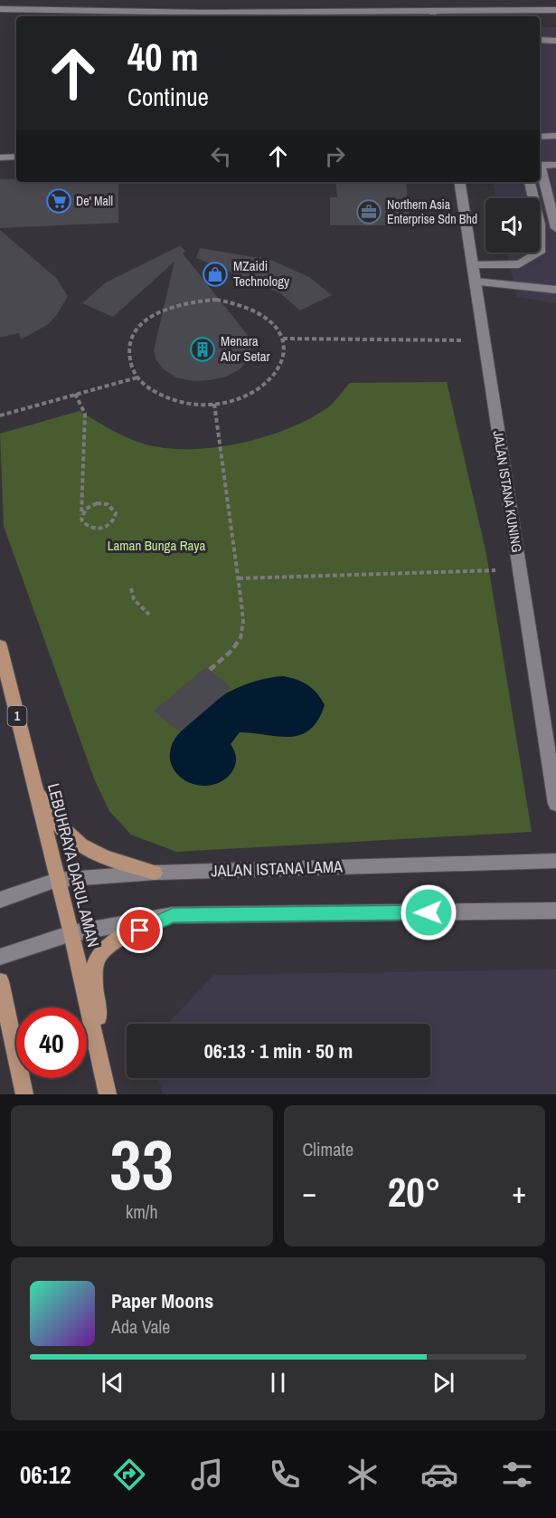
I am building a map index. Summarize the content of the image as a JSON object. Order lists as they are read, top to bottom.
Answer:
{
  "streets": {
    "main road": ["1", "LEBUHRAYA DARUL AMAN"],
    "street": ["JALAN ISTANA KUNING", "JALAN ISTANA LAMA"]
  },
  "crossings": [
    ["LEBUHRAYA DARUL AMAN", "JALAN ISTANA LAMA"]
  ],
  "parks": ["Laman Bunga Raya"],
  "places": {
    "supermarket": ["De' Mall"],
    "office": ["Northern Asia Enterprise Sdn Bhd"],
    "shop": ["MZaidi Technology"],
    "building": ["Menara Alor Setar"]
  },
  "page": {
    "turn": ["40 m", "Continue"],
    "limit": "40",
    "trip": "06:13 · 1 min · 50 m",
    "tile": [
      ["33", "km/h"],
      "Climate"
    ],
    "heat": ["−", "20°", "+"],
    "song": ["Paper Moons", "Ada Vale"],
    "tabs": "06:12"
  }
}
